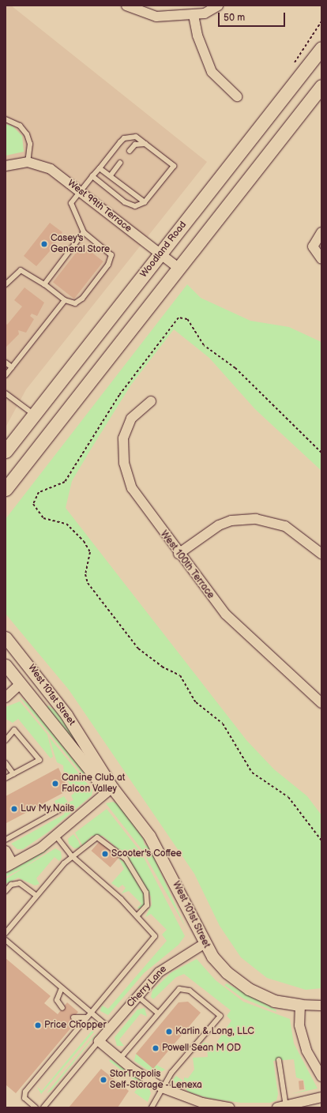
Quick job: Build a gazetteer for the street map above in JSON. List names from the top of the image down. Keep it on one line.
{"streets":{"main road":["Woodland Road"],"street":["West 99th Terrace","West 100th Terrace","West 101st Street","Cherry Lane"]},"crossings":[["West 99th Terrace","Woodland Road"],["West 101st Street","Cherry Lane"]],"places":["Casey's General Store","Canine Club at Falcon Valley","Luv My Nails","Scooter's Coffee","Price Chopper","Karlin & Long, LLC","Powell Sean M OD","StorTropolis Self-Storage - Lenexa"],"scale_bar":"50 m"}
